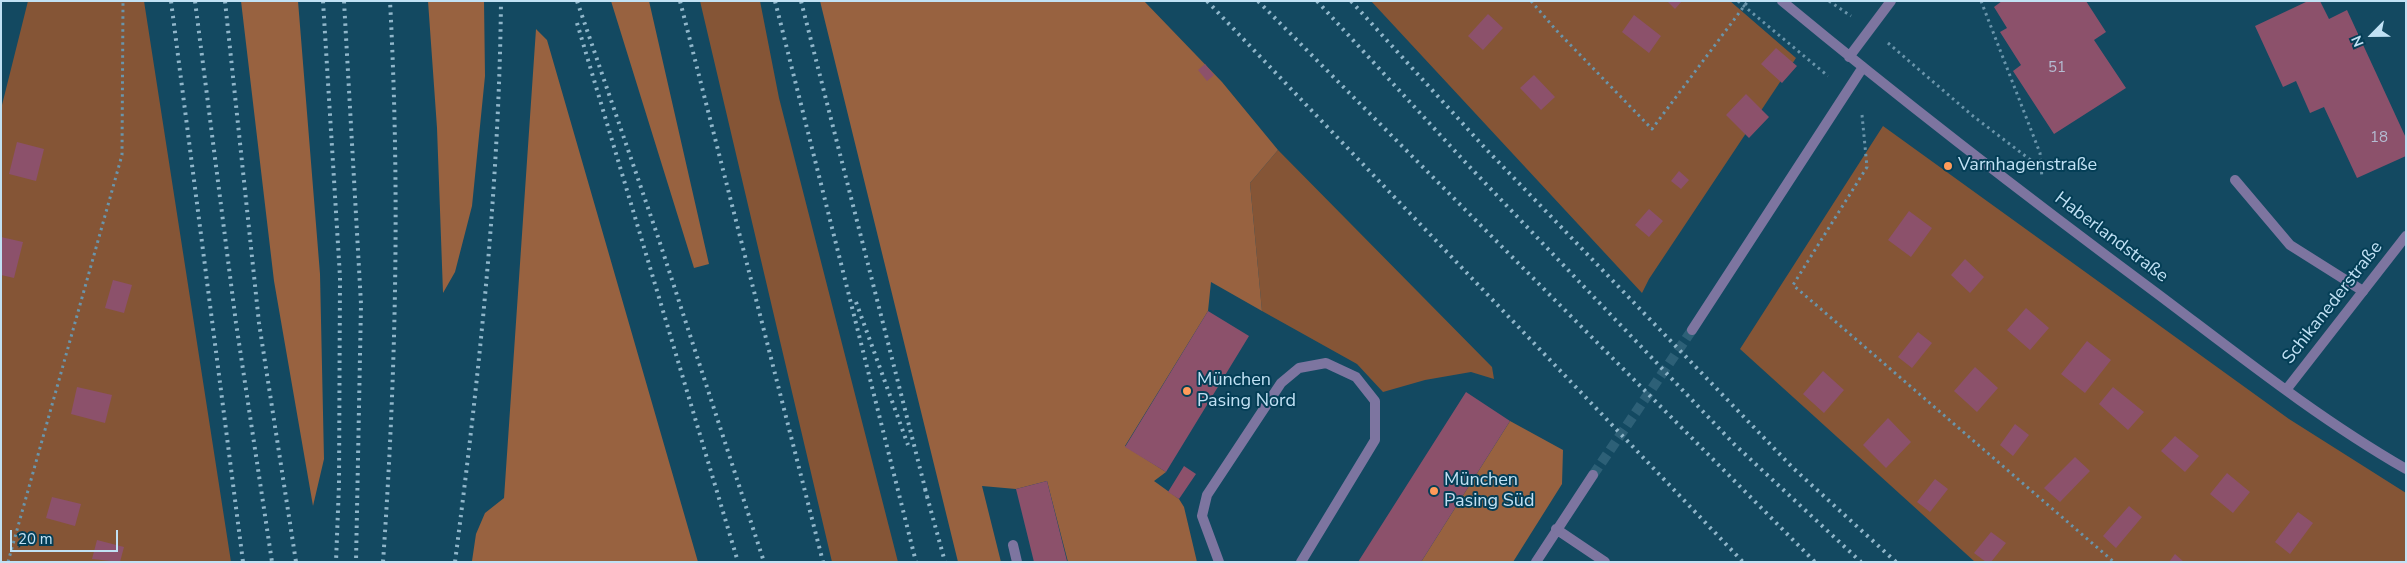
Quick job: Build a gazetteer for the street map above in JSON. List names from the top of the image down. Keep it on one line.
{"streets":{"street":["Haberlandstraße","Schikanederstraße"]},"crossings":[["Haberlandstraße","Schikanederstraße"]],"places":["Varnhagenstraße","München Pasing Nord","München Pasing Süd"],"house_numbers":["51","18"],"scale_bar":"20 m","north":"bottom left"}
